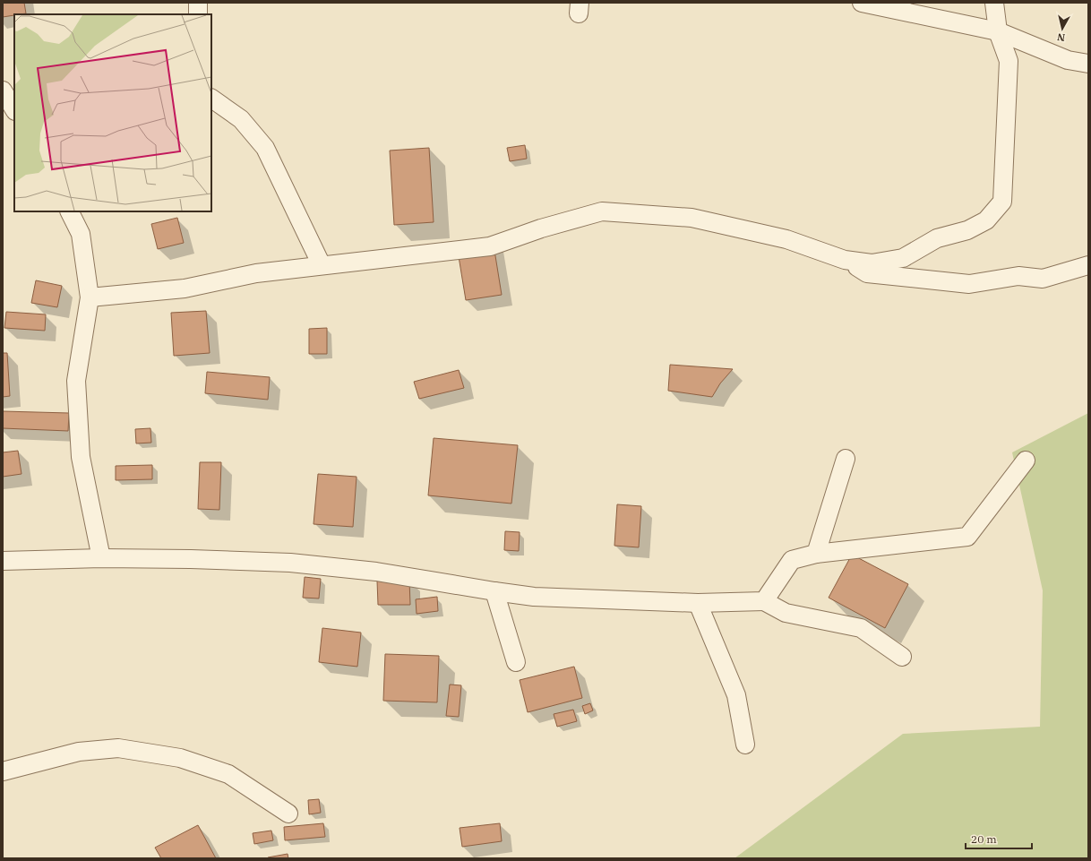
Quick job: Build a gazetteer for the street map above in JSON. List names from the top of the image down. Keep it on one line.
{"scale_bar":"20 m","north":"bottom"}
